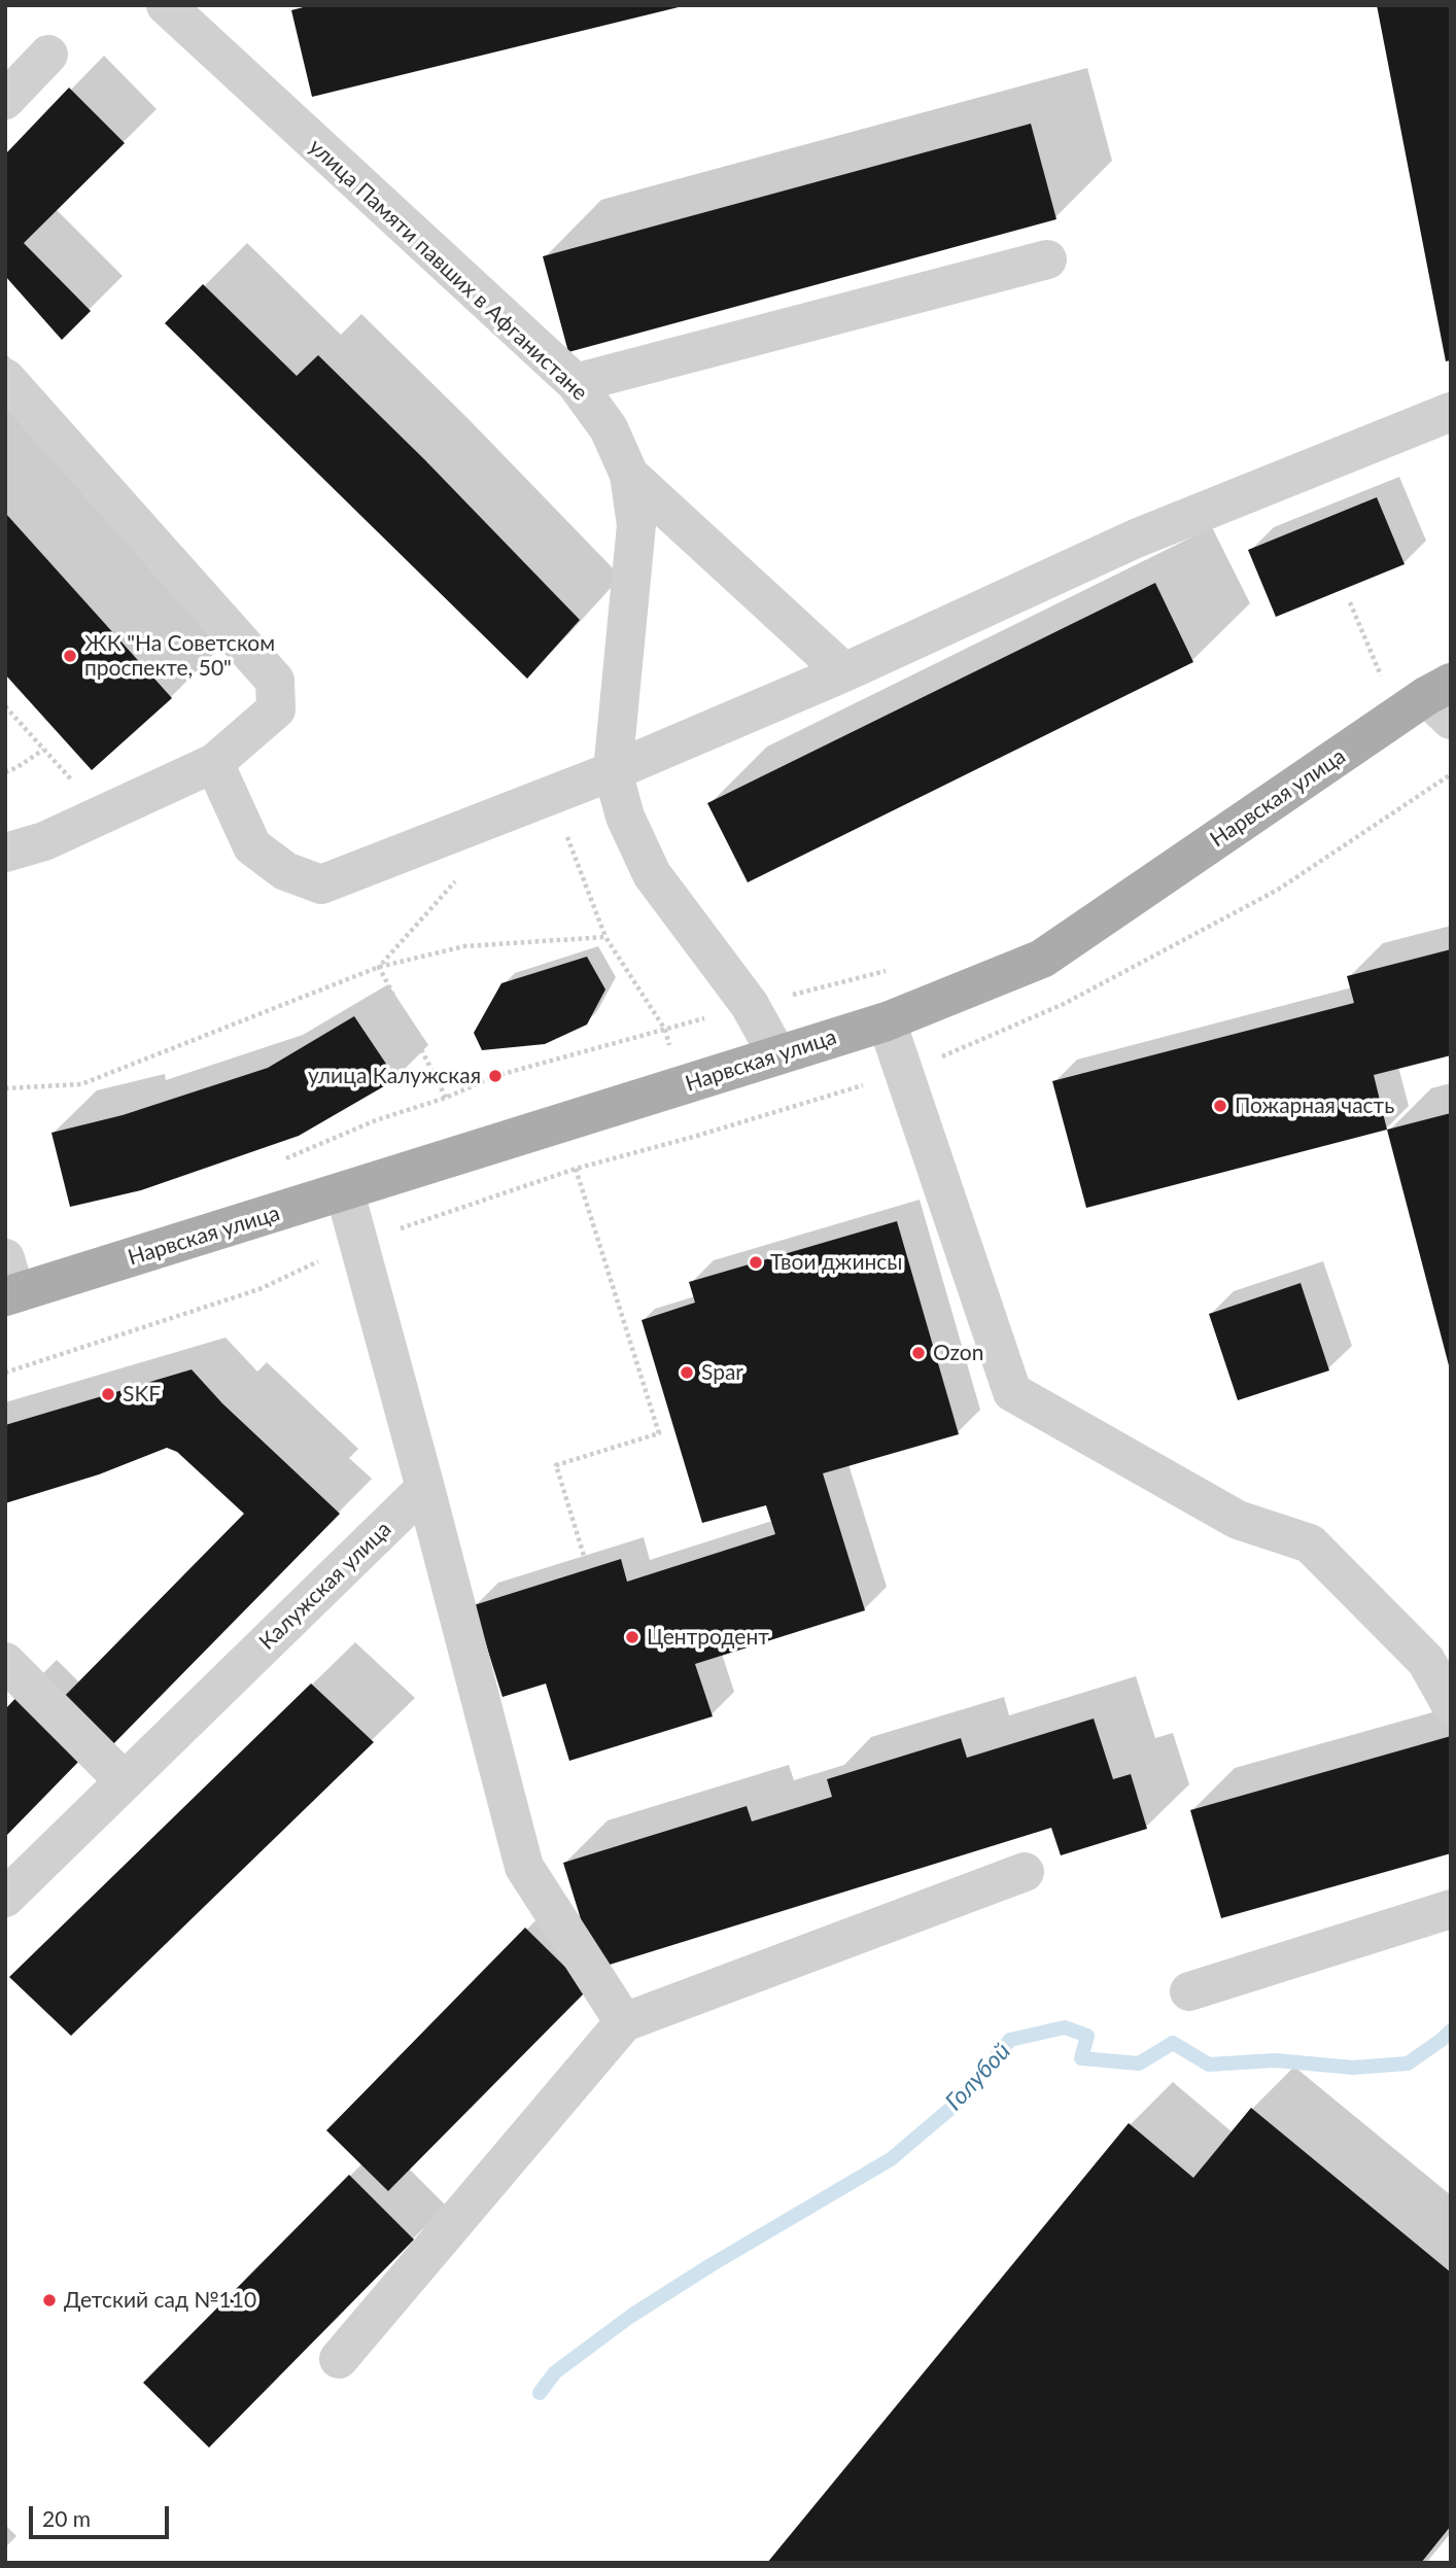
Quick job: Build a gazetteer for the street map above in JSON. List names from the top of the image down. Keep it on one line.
{"streets":{"main road":["Нарвская улица"],"street":["улица Памяти павших в Афганистане","Калужская улица"]},"crossings":[["улица Памяти павших в Афганистане","Нарвская улица"]],"water":["Голубой"],"places":["ЖК \"На Советском проспекте, 50\"","улица Калужская","Пожарная часть","Твои джинсы","Ozon","Spar","SKF","Центродент","Детский сад №110"],"scale_bar":"20 m"}
